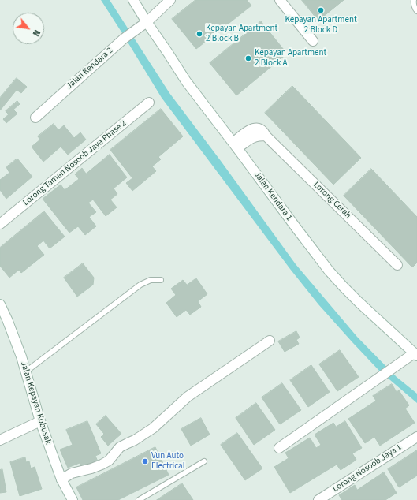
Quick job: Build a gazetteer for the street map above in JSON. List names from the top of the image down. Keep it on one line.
{"streets":{"street":["Jalan Kendara 2","Lorong Taman Nosoob Jaya Phase 2","Jalan Kendara 1","Lorong Cerah","Jalan Kepayan Kobusak","Lorong Nosoob Jaya 1"]},"crossings":[["Jalan Kendara 2","Jalan Kendara 1"],["Jalan Kendara 1","Lorong Cerah"]],"places":["Kepayan Apartment 2 Block D","Kepayan Apartment 2 Block B","Kepayan Apartment 2 Block A","Vun Auto Electrical"],"north":"bottom right"}
